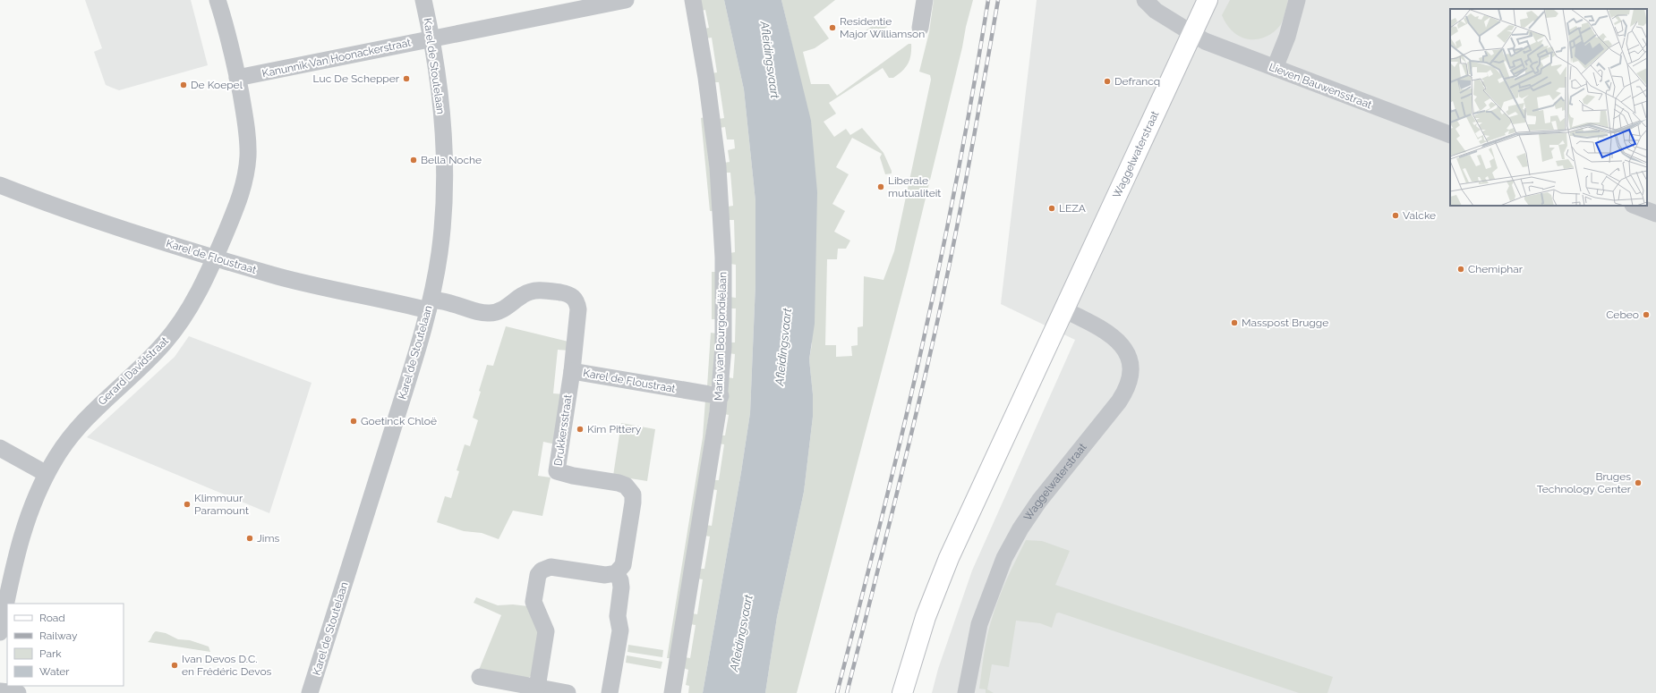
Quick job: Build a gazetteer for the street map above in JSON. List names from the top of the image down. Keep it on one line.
{"streets":{"main road":["Waggelwaterstraat"],"street":["Kanunnik Van Hoonackerstraat","Karel de Stoutelaan","Lieven Bauwensstraat","Karel de Floustraat","Maria van Bourgondiëlaan","Gerard Davidstraat","Drukkersstraat"]},"crossings":[["Kanunnik Van Hoonackerstraat","Karel de Stoutelaan"],["Kanunnik Van Hoonackerstraat","Gerard Davidstraat"],["Karel de Stoutelaan","Karel de Floustraat"],["Lieven Bauwensstraat","Waggelwaterstraat"],["Karel de Floustraat","Maria van Bourgondiëlaan"],["Karel de Floustraat","Gerard Davidstraat"],["Karel de Floustraat","Drukkersstraat"]],"water":["Afleidingsvaart"],"places":["Residentie Major Williamson","Luc De Schepper","Defrancq","De Koepel","Bella Noche","Liberale mutualiteit","LEZA","Valcke","Chemiphar","Cebeo","Masspost Brugge","Goetinck Chloë","Kim Pittery","Bruges Technology Center","Klimmuur Paramount","Jims","Ivan Devos D.C. en Frédéric Devos"],"legend":["Road","Railway","Park","Water"]}
